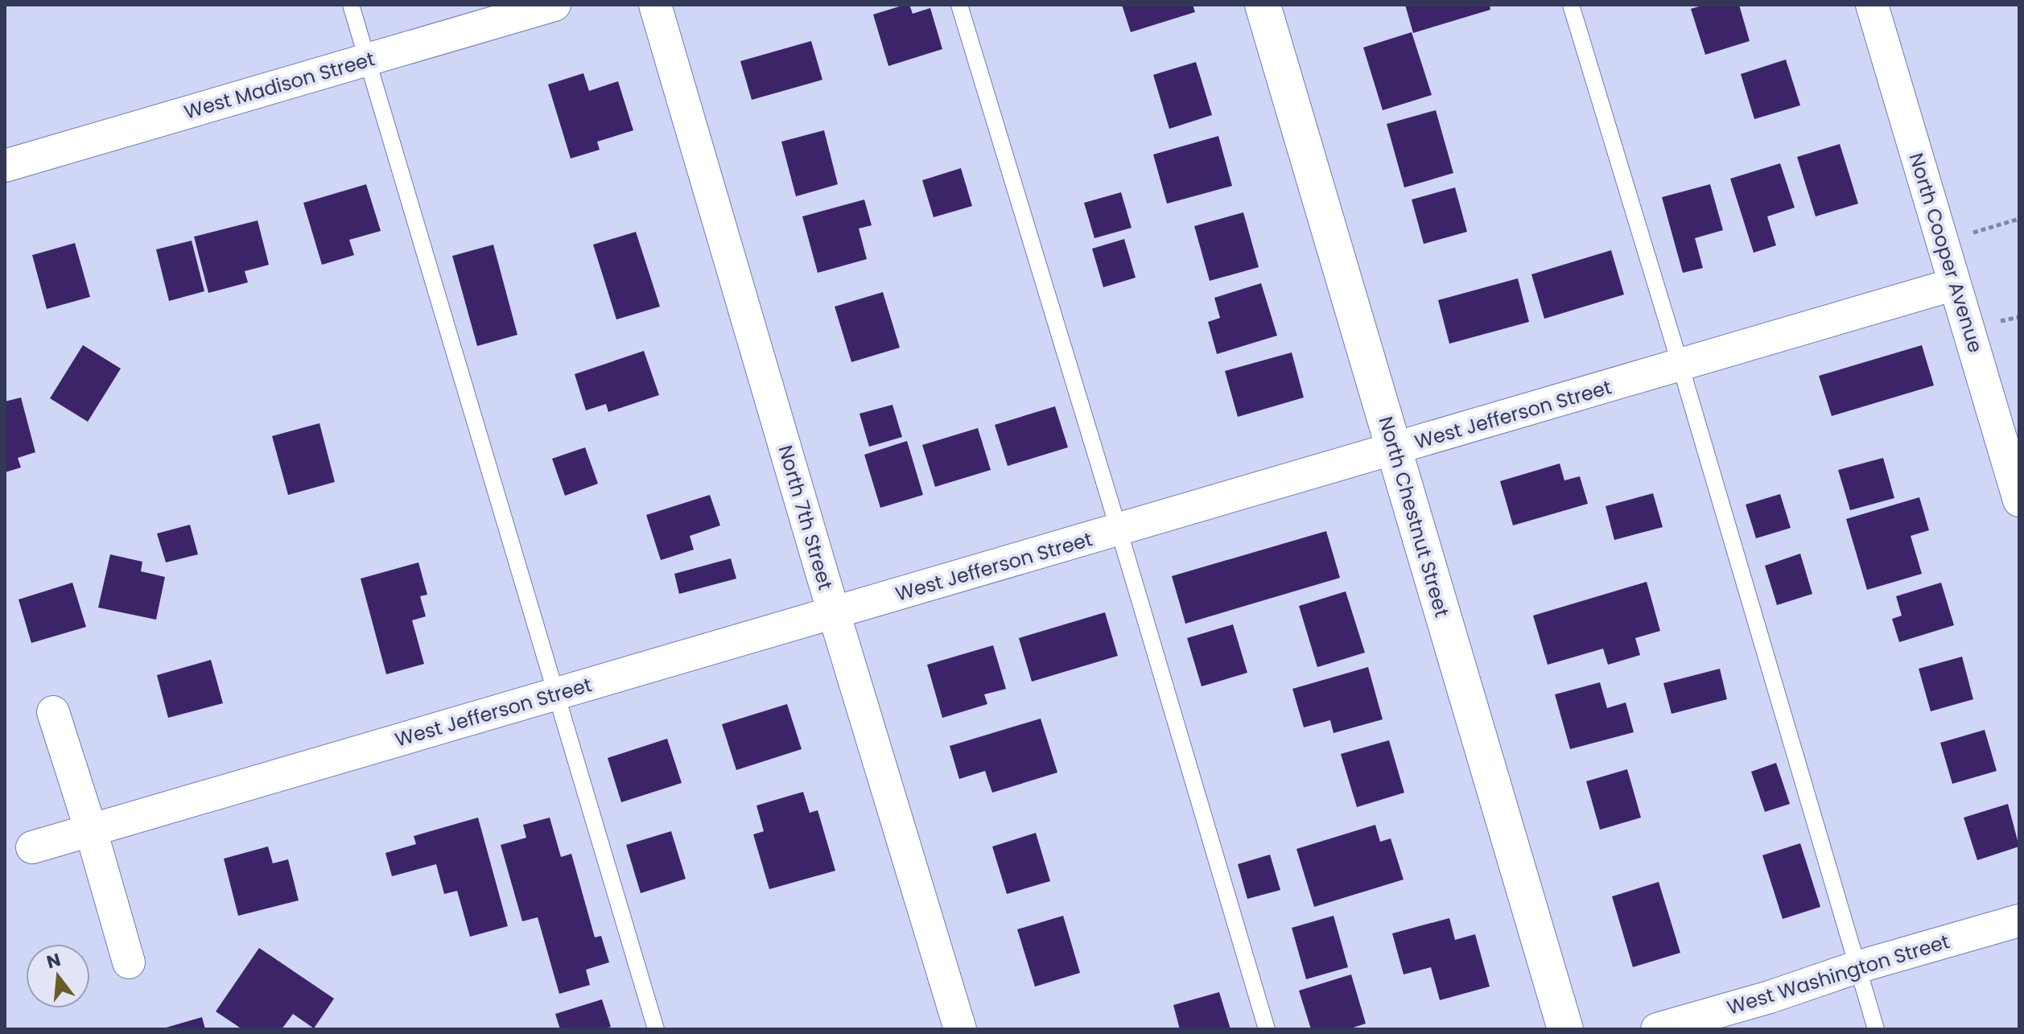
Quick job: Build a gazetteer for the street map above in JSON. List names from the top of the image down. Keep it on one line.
{"streets":{"main road":["North Chestnut Street"],"street":["West Madison Street","North Cooper Avenue","West Jefferson Street","North 7th Street","West Washington Street"]},"crossings":[["North Cooper Avenue","West Jefferson Street"],["West Jefferson Street","North Chestnut Street"],["West Jefferson Street","North 7th Street"]],"north":"top"}
